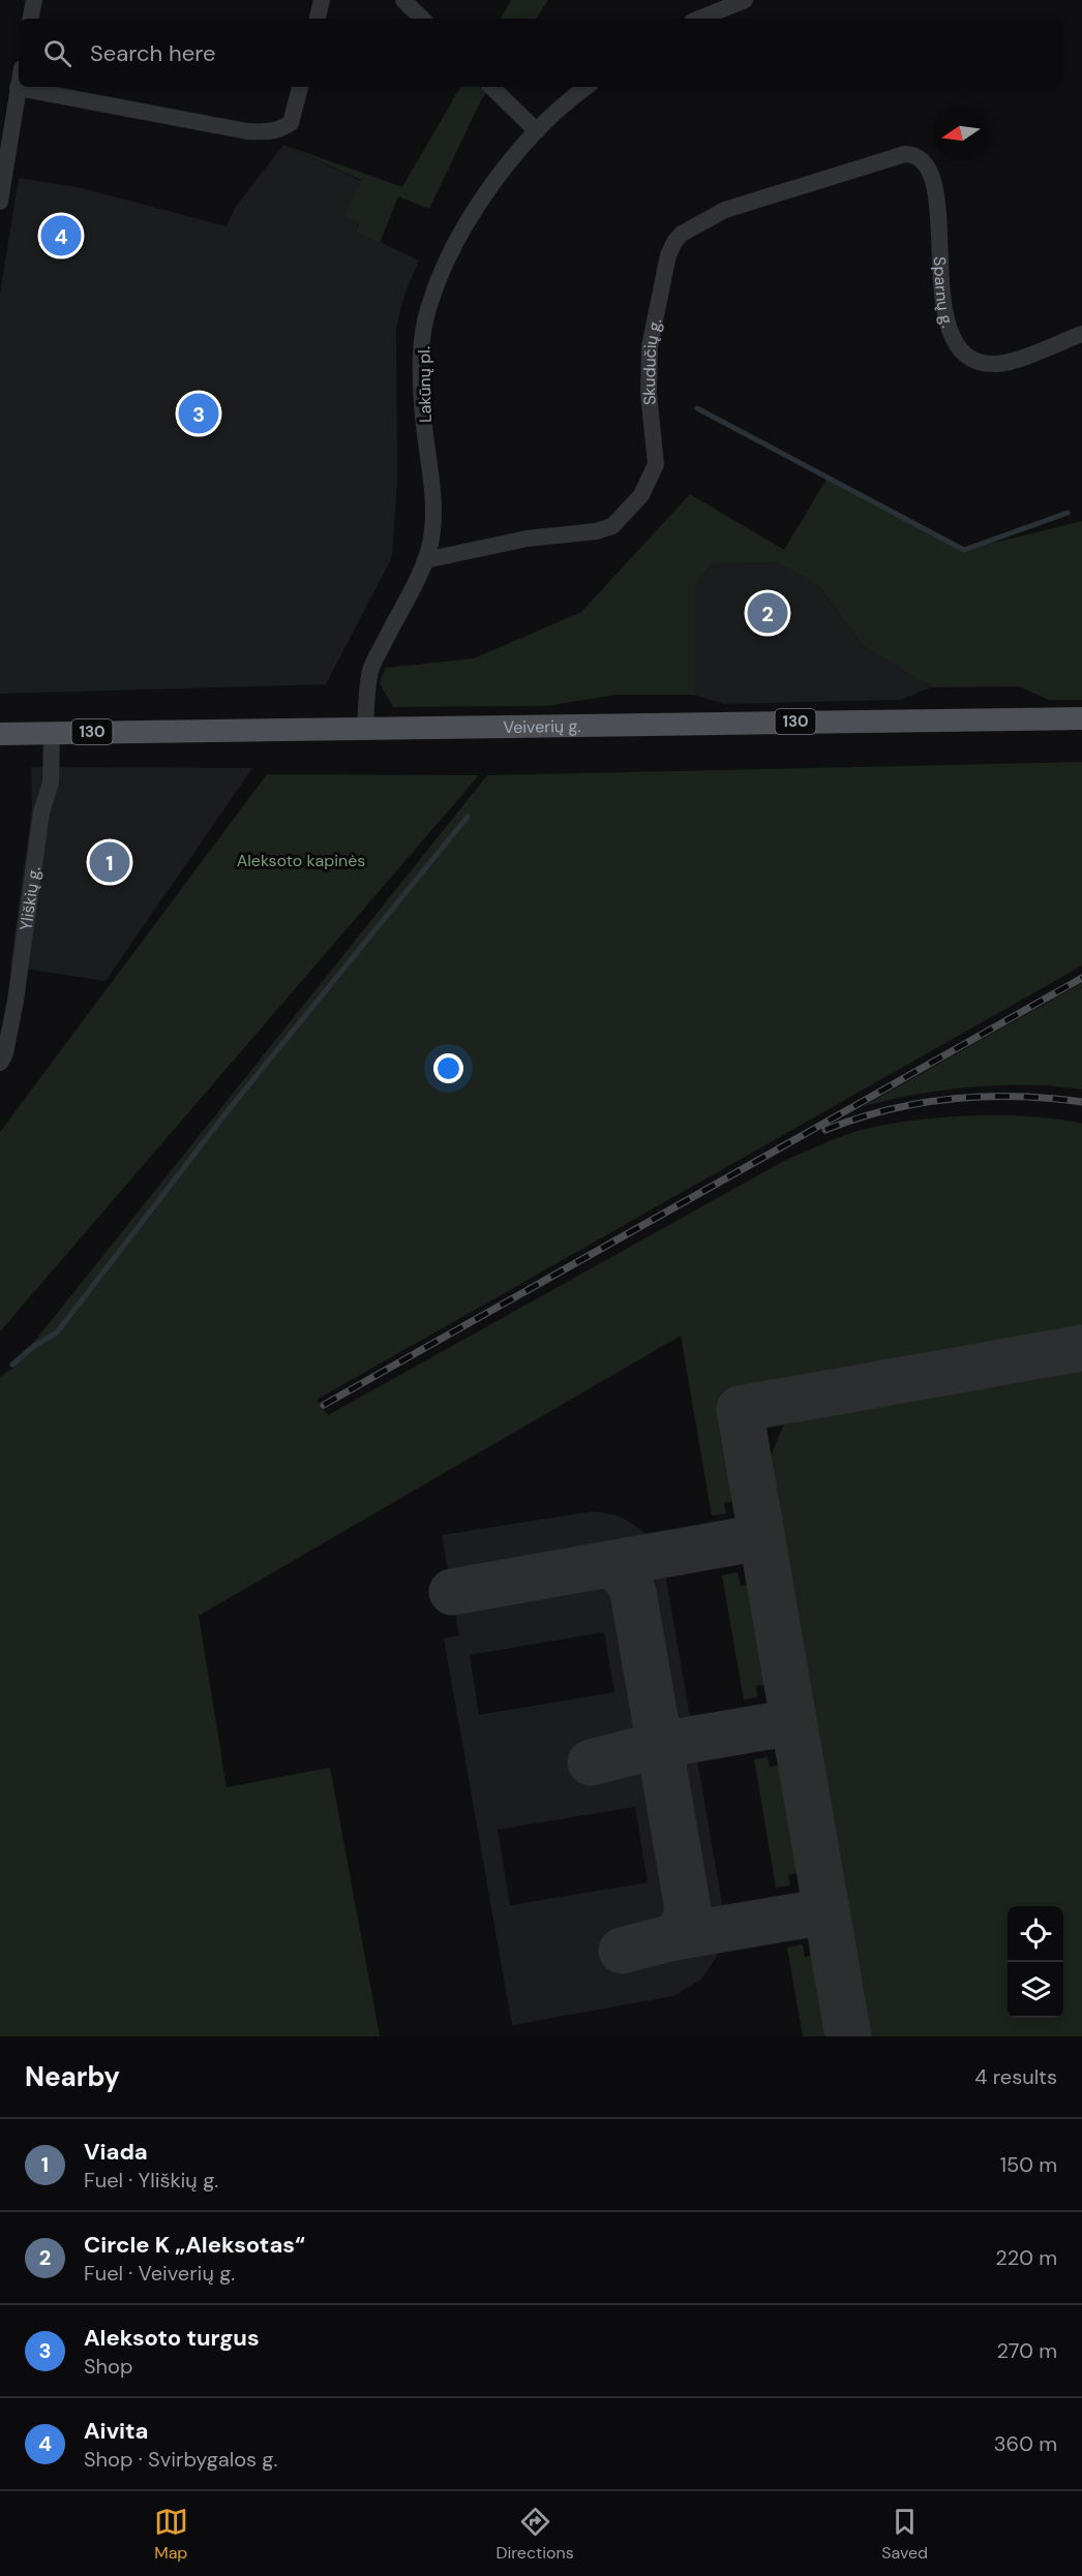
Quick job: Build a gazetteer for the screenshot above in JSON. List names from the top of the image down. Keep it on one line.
{"streets":{"main road":["130","Veiverių g."],"street":["Sparnų g.","Skudučių g.","Lakūnų pl.","Yliškių g."]},"crossings":[["Sparnų g.","Skudučių g."],["Skudučių g.","Lakūnų pl."],["Lakūnų pl.","Veiverių g."],["Veiverių g.","Yliškių g."]],"parks":["Aleksoto kapinės"],"north":"left","page":{"search":"Search here","pins":["4","3","2","1"],"heading":["Nearby","4 results"],"list":[{"mark":"1","name":"Viada","note":"Fuel · Yliškių g.","value":"150 m"},{"mark":"2","name":"Circle K „Aleksotas“","note":"Fuel · Veiverių g.","value":"220 m"},{"mark":"3","name":"Aleksoto turgus","note":"Shop","value":"270 m"},{"mark":"4","name":"Aivita","note":"Shop · Svirbygalos g.","value":"360 m"}],"nav":["Map","Directions","Saved"]}}
